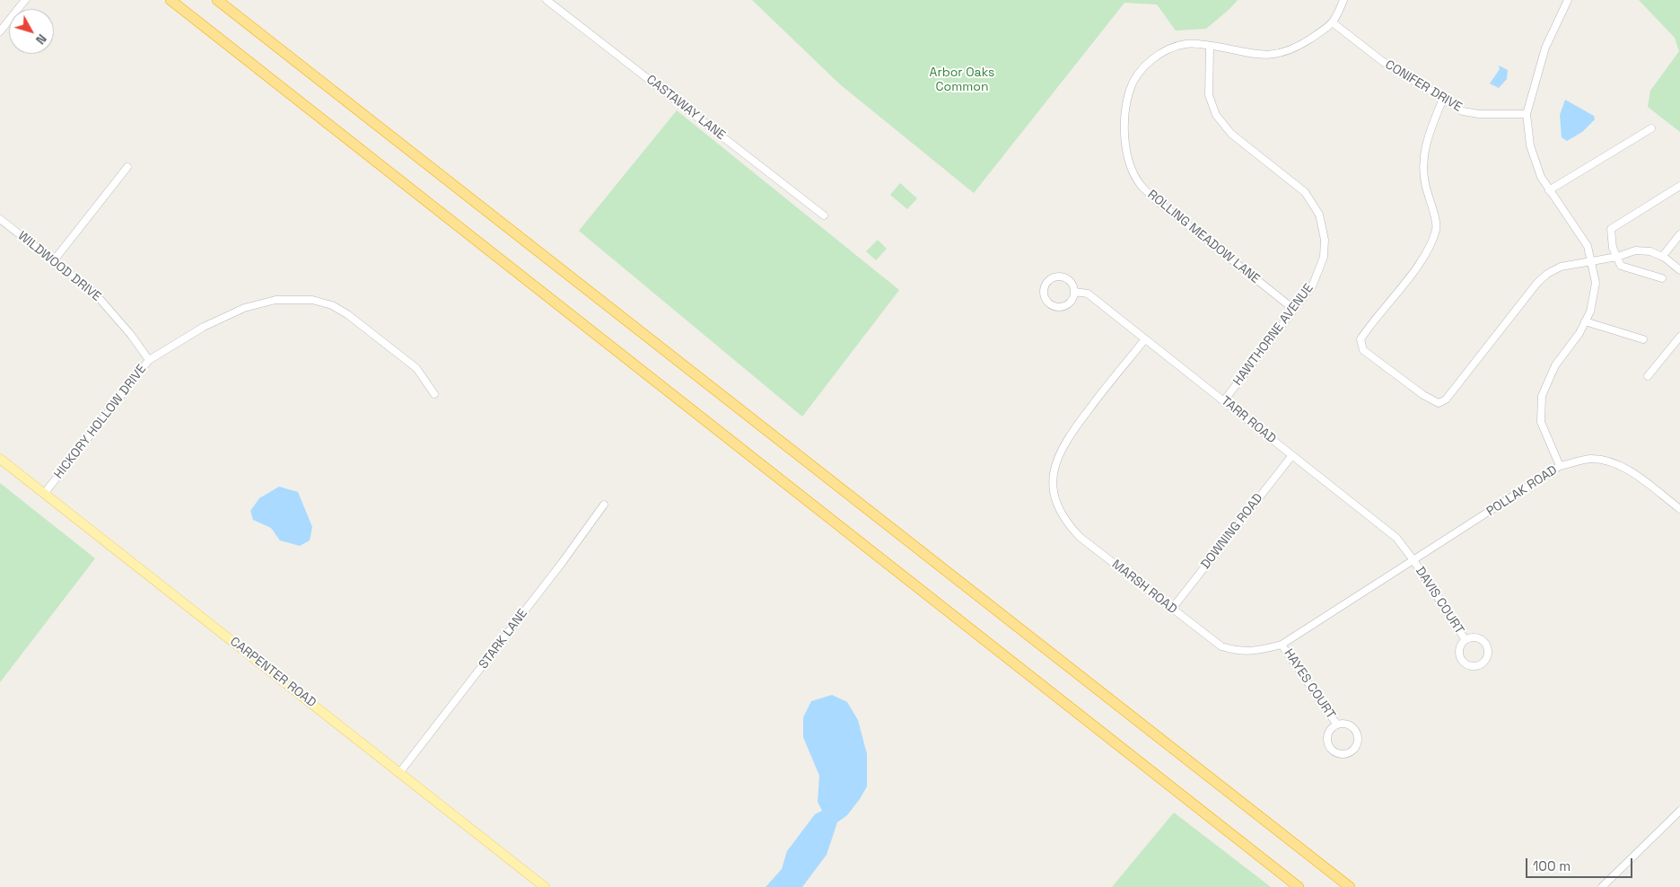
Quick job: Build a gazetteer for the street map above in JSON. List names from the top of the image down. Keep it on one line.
{"streets":{"main road":["CARPENTER ROAD"],"street":["CONIFER DRIVE","CASTAWAY LANE","ROLLING MEADOW LANE","WILDWOOD DRIVE","HAWTHORNE AVENUE","TARR ROAD","HICKORY HOLLOW DRIVE","POLLAK ROAD","DOWNING ROAD","MARSH ROAD","DAVIS COURT","STARK LANE","HAYES COURT"]},"crossings":[["CONIFER DRIVE","ROLLING MEADOW LANE"],["ROLLING MEADOW LANE","HAWTHORNE AVENUE"],["WILDWOOD DRIVE","HICKORY HOLLOW DRIVE"],["HAWTHORNE AVENUE","TARR ROAD"],["TARR ROAD","POLLAK ROAD"],["TARR ROAD","DOWNING ROAD"],["TARR ROAD","MARSH ROAD"],["TARR ROAD","DAVIS COURT"],["HICKORY HOLLOW DRIVE","CARPENTER ROAD"],["POLLAK ROAD","MARSH ROAD"],["POLLAK ROAD","DAVIS COURT"],["DOWNING ROAD","MARSH ROAD"],["MARSH ROAD","DAVIS COURT"],["MARSH ROAD","HAYES COURT"],["STARK LANE","CARPENTER ROAD"]],"parks":["Arbor Oaks Common"],"scale_bar":"100 m","north":"bottom right"}
